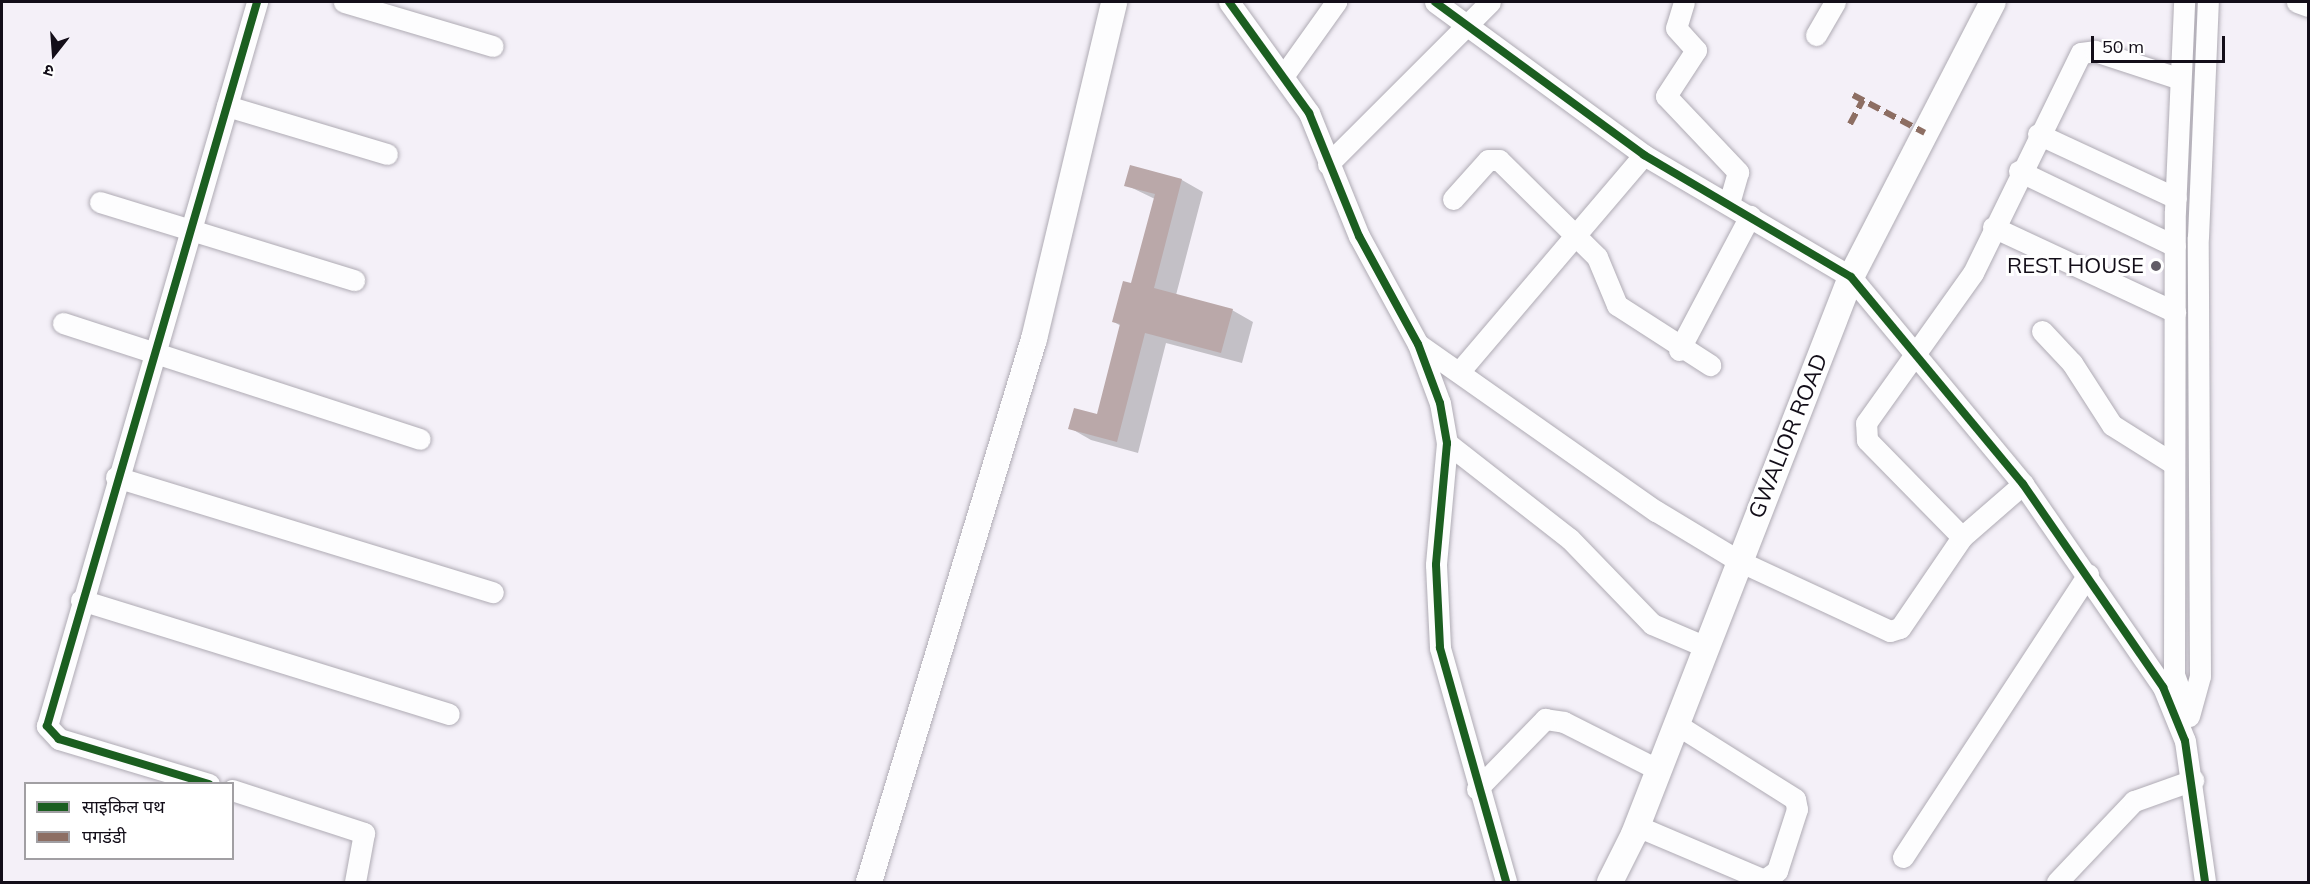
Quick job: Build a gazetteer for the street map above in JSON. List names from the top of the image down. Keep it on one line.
{"streets":{"main road":["GWALIOR ROAD"]},"places":["REST HOUSE"],"legend":["साइकिल पथ","पगडंडी"],"scale_bar":"50 m","north":"bottom"}
